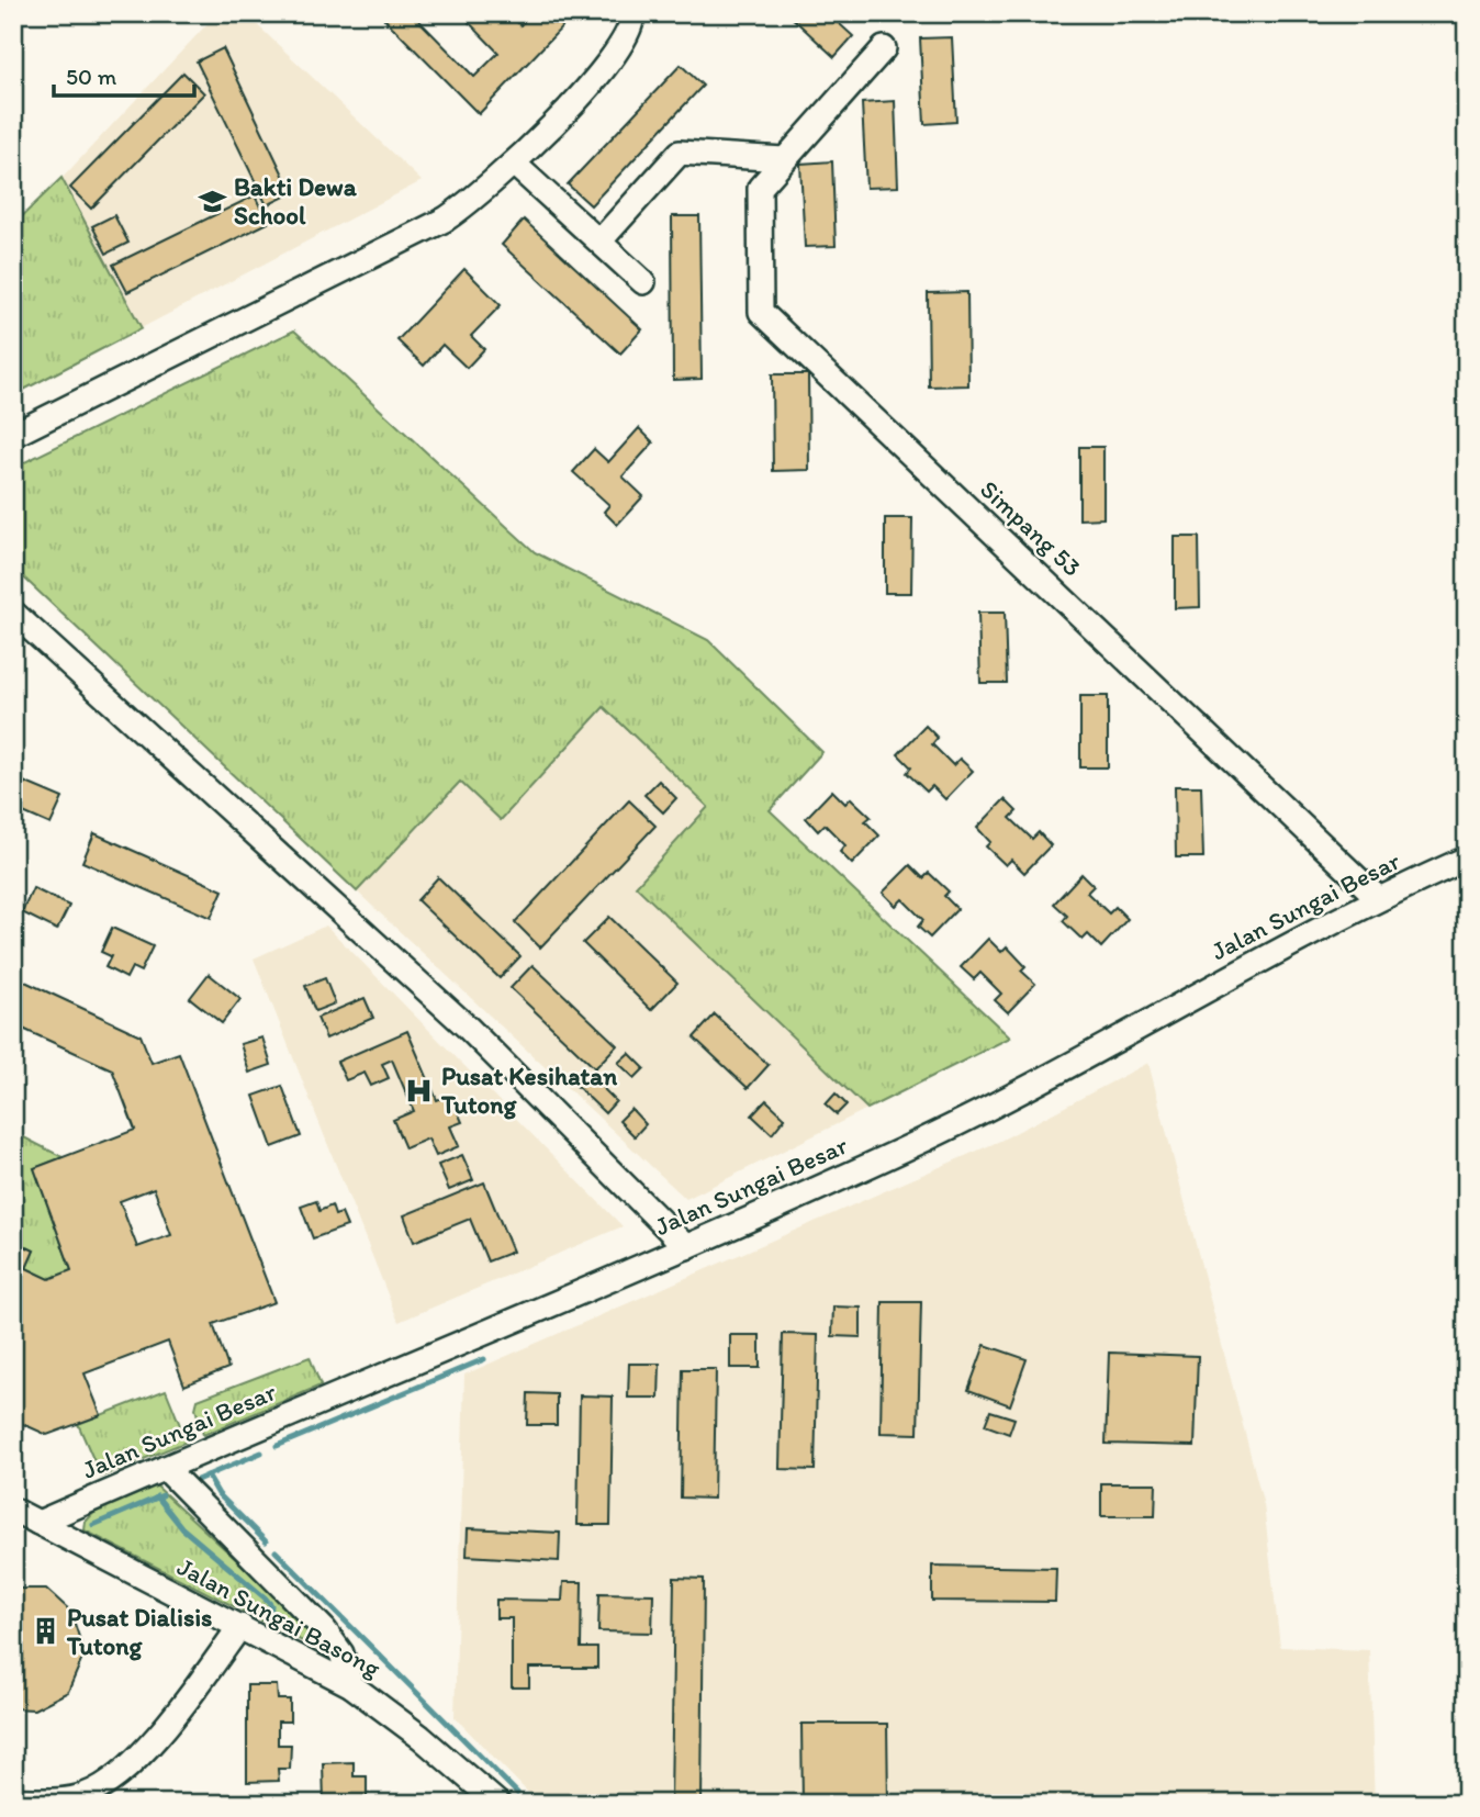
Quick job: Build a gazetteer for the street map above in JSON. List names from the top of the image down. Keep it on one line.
{"streets":{"street":["Simpang 53","Jalan Sungai Besar","Jalan Sungai Basong"]},"crossings":[["Simpang 53","Jalan Sungai Besar"],["Jalan Sungai Besar","Jalan Sungai Basong"]],"places":{"school or university":["Bakti Dewa School"],"hospital":["Pusat Kesihatan Tutong"],"building":["Pusat Dialisis Tutong"]},"scale_bar":"50 m"}
